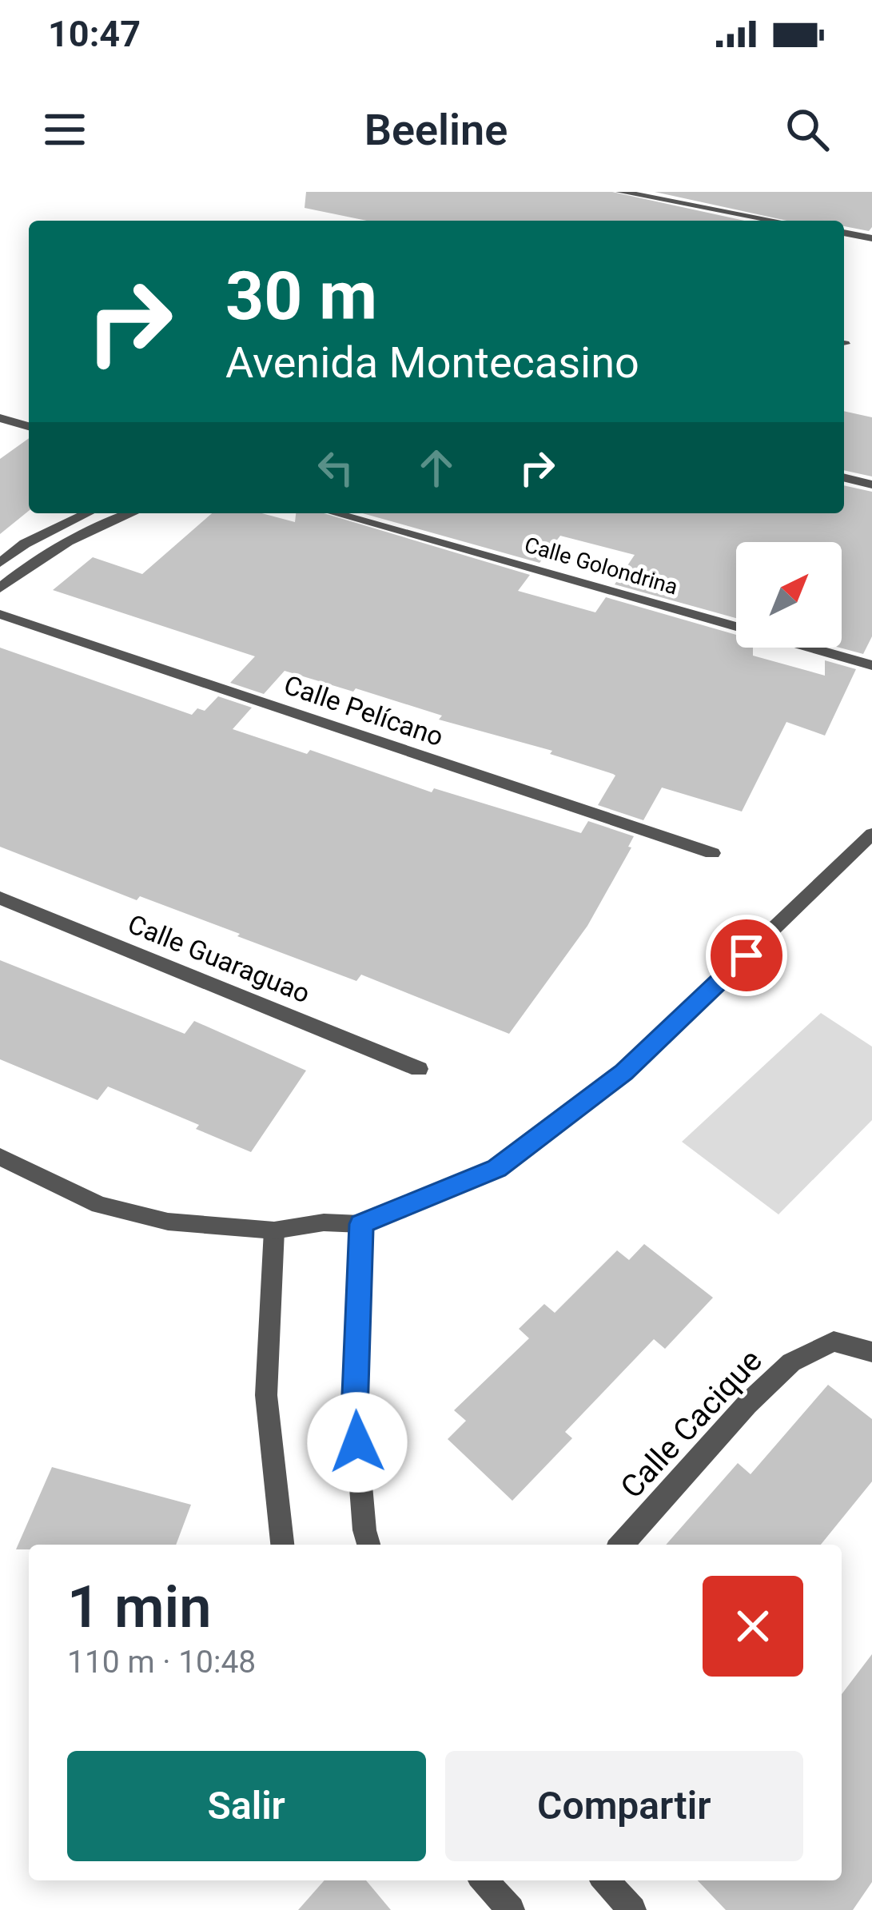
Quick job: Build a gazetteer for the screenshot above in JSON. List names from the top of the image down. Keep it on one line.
{"streets":{"street":["Calle Golondrina","Calle Pelícano","Calle Guaraguao","Calle Cacique"]},"north":"top right","page":{"status":"10:47","header":"Beeline","turn":["30 m","Avenida Montecasino"],"heading":["1 min","110 m · 10:48"],"buttons":["Salir","Compartir"]}}
